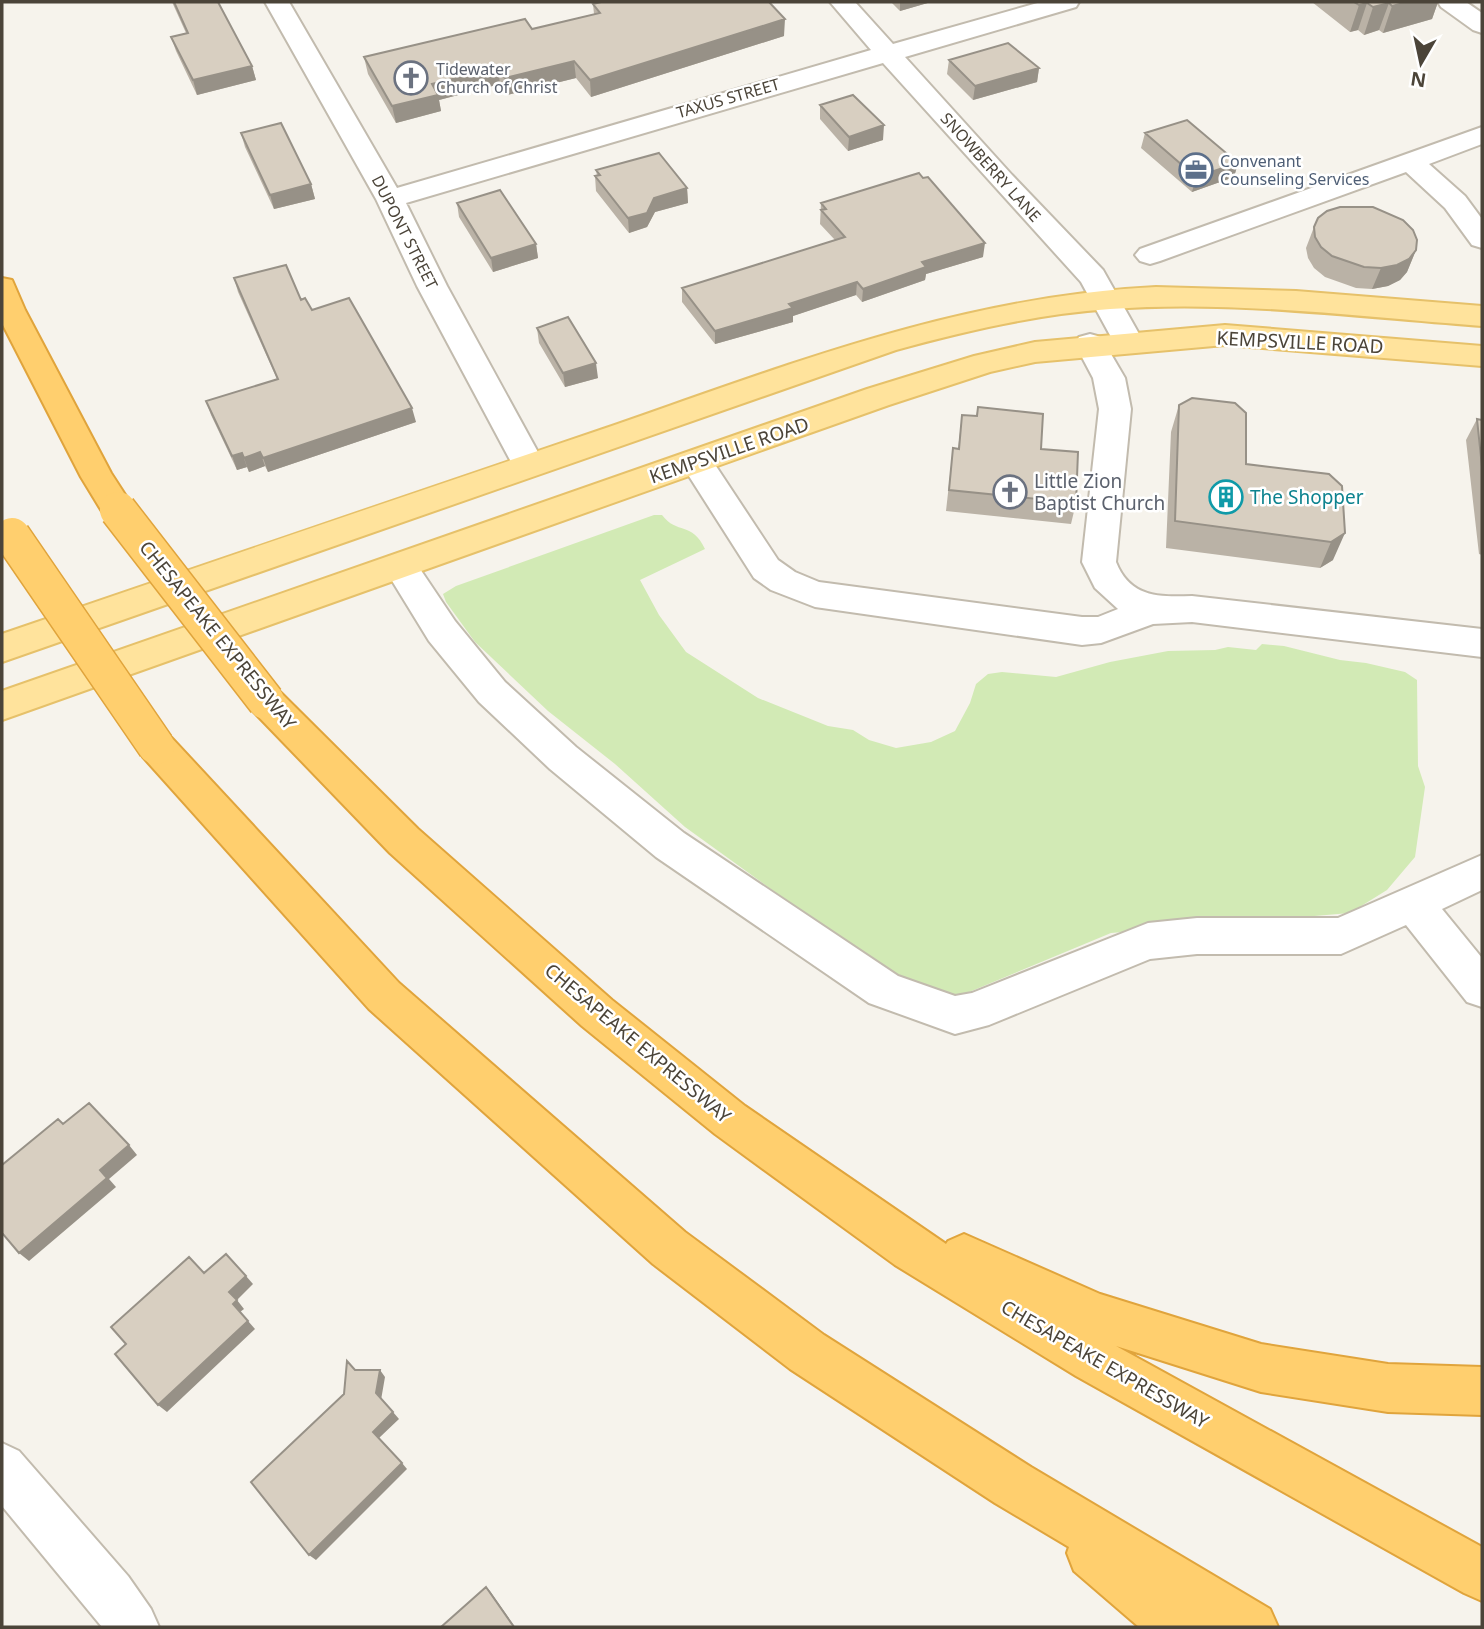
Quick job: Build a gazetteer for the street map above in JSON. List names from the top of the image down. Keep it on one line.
{"streets":{"highway":["CHESAPEAKE EXPRESSWAY"],"main road":["KEMPSVILLE ROAD"],"street":["TAXUS STREET","SNOWBERRY LANE","DUPONT STREET"]},"crossings":[["TAXUS STREET","SNOWBERRY LANE"],["TAXUS STREET","DUPONT STREET"],["SNOWBERRY LANE","KEMPSVILLE ROAD"],["DUPONT STREET","KEMPSVILLE ROAD"]],"places":{"church":["Tidewater Church of Christ","Little Zion Baptist Church"],"office":["Convenant Counseling Services"],"building":["The Shopper"]},"north":"bottom"}
